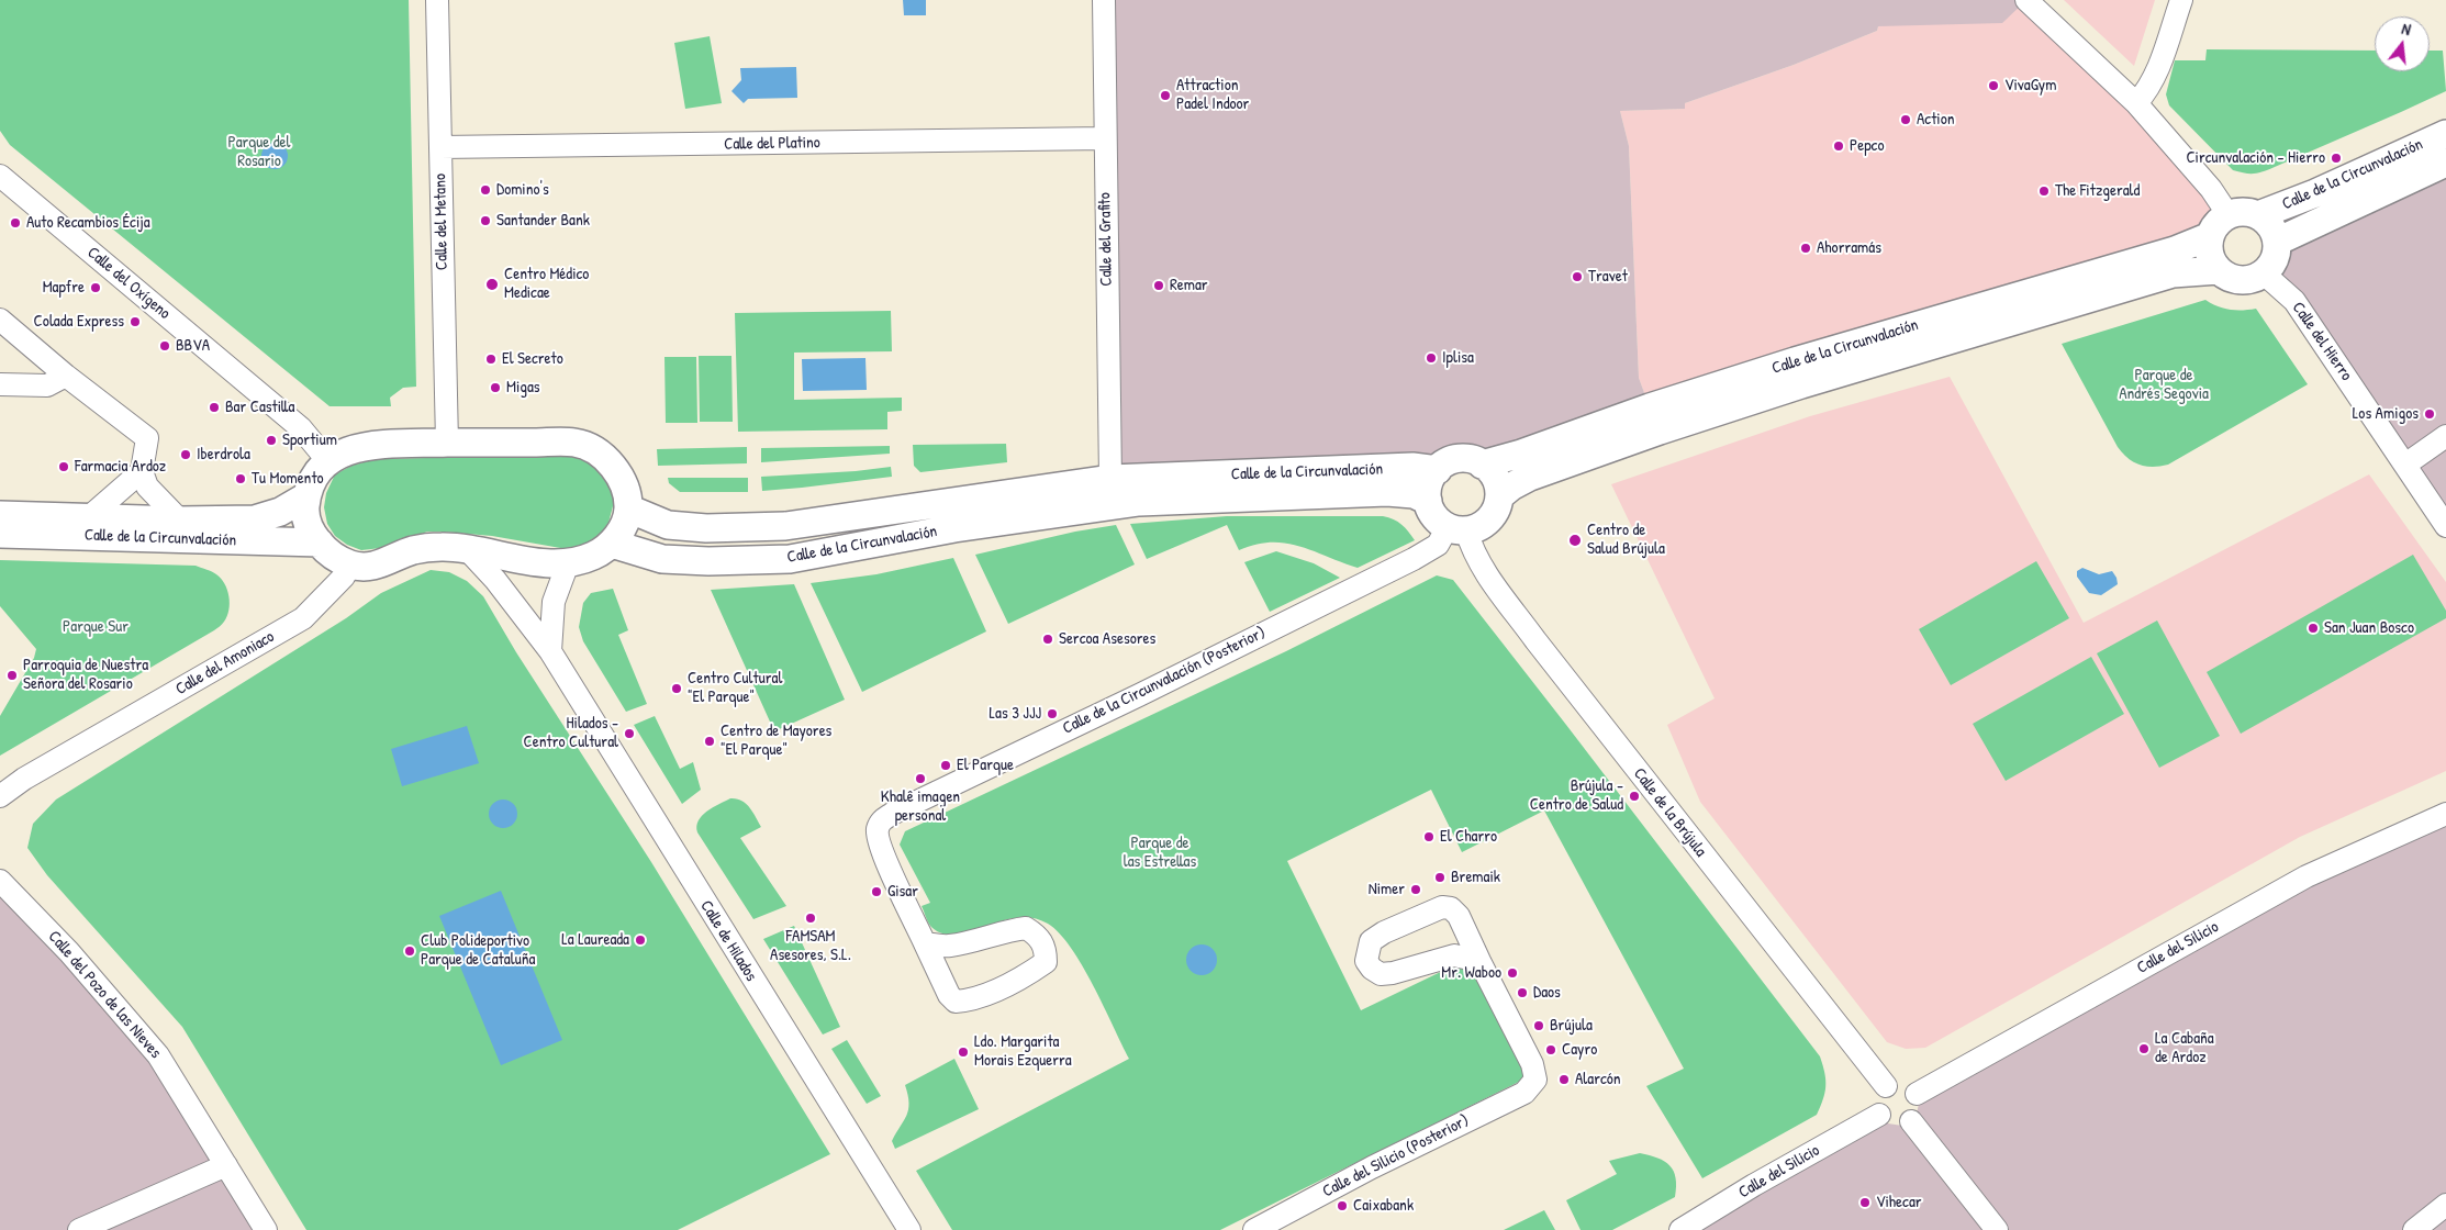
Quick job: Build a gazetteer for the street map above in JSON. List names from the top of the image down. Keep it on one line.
{"streets":{"street":["Calle del Platino","Calle de la Circunvalación","Calle del Metano","Calle del Grafito","Calle del Oxígeno","Calle del Hierro","Calle del Amoniaco","Calle de la Circunvalación (Posterior)","Calle de la Brújula","Calle de Hilados","Calle del Silicio","Calle del Pozo de las Nieves","Calle del Silicio (Posterior)"]},"crossings":[["Calle del Platino","Calle del Metano"],["Calle del Platino","Calle del Grafito"],["Calle de la Circunvalación","Calle del Grafito"],["Calle de la Circunvalación","Calle del Hierro"],["Calle de la Circunvalación","Calle de la Circunvalación (Posterior)"],["Calle de la Circunvalación","Calle de la Brújula"],["Calle de la Circunvalación (Posterior)","Calle de la Brújula"],["Calle de la Brújula","Calle del Silicio"]],"parks":["Parque del Rosario","Parque de Andrés Segovia","Parque Sur","Parque de las Estrellas"],"places":["VivaGym","Attraction Padel Indoor","Action","Pepco","Circunvalación - Hierro","Domino's","The Fitzgerald","Santander Bank","Auto Recambios Écija","Ahorramás","Travet","Centro Médico Medicae","Remar","Mapfre","Colada Express","BBVA","Iplisa","El Secreto","Migas","Bar Castilla","Los Amigos","Sportium","Iberdrola","Farmacia Ardoz","Tu Momento","Centro de Salud Brújula","San Juan Bosco","Sercoa Asesores","Parroquia de Nuestra Señora del Rosario","Centro Cultural \"El Parque\"","Las 3 JJJ","Hilados - Centro Cultural","Centro de Mayores \"El Parque\"","El Parque","Khalê imagen personal","Brújula - Centro de Salud","El Charro","Bremaik","Nimer","Gisar","FAMSAM Asesores, S.L.","La Laureada","Club Polideportivo Parque de Cataluña","Mr. Waboo","Daos","Brújula","La Cabaña de Ardoz","Cayro","Ldo. Margarita Morais Ezquerra","Alarcón","Vihecar","Caixabank"],"north":"top"}
